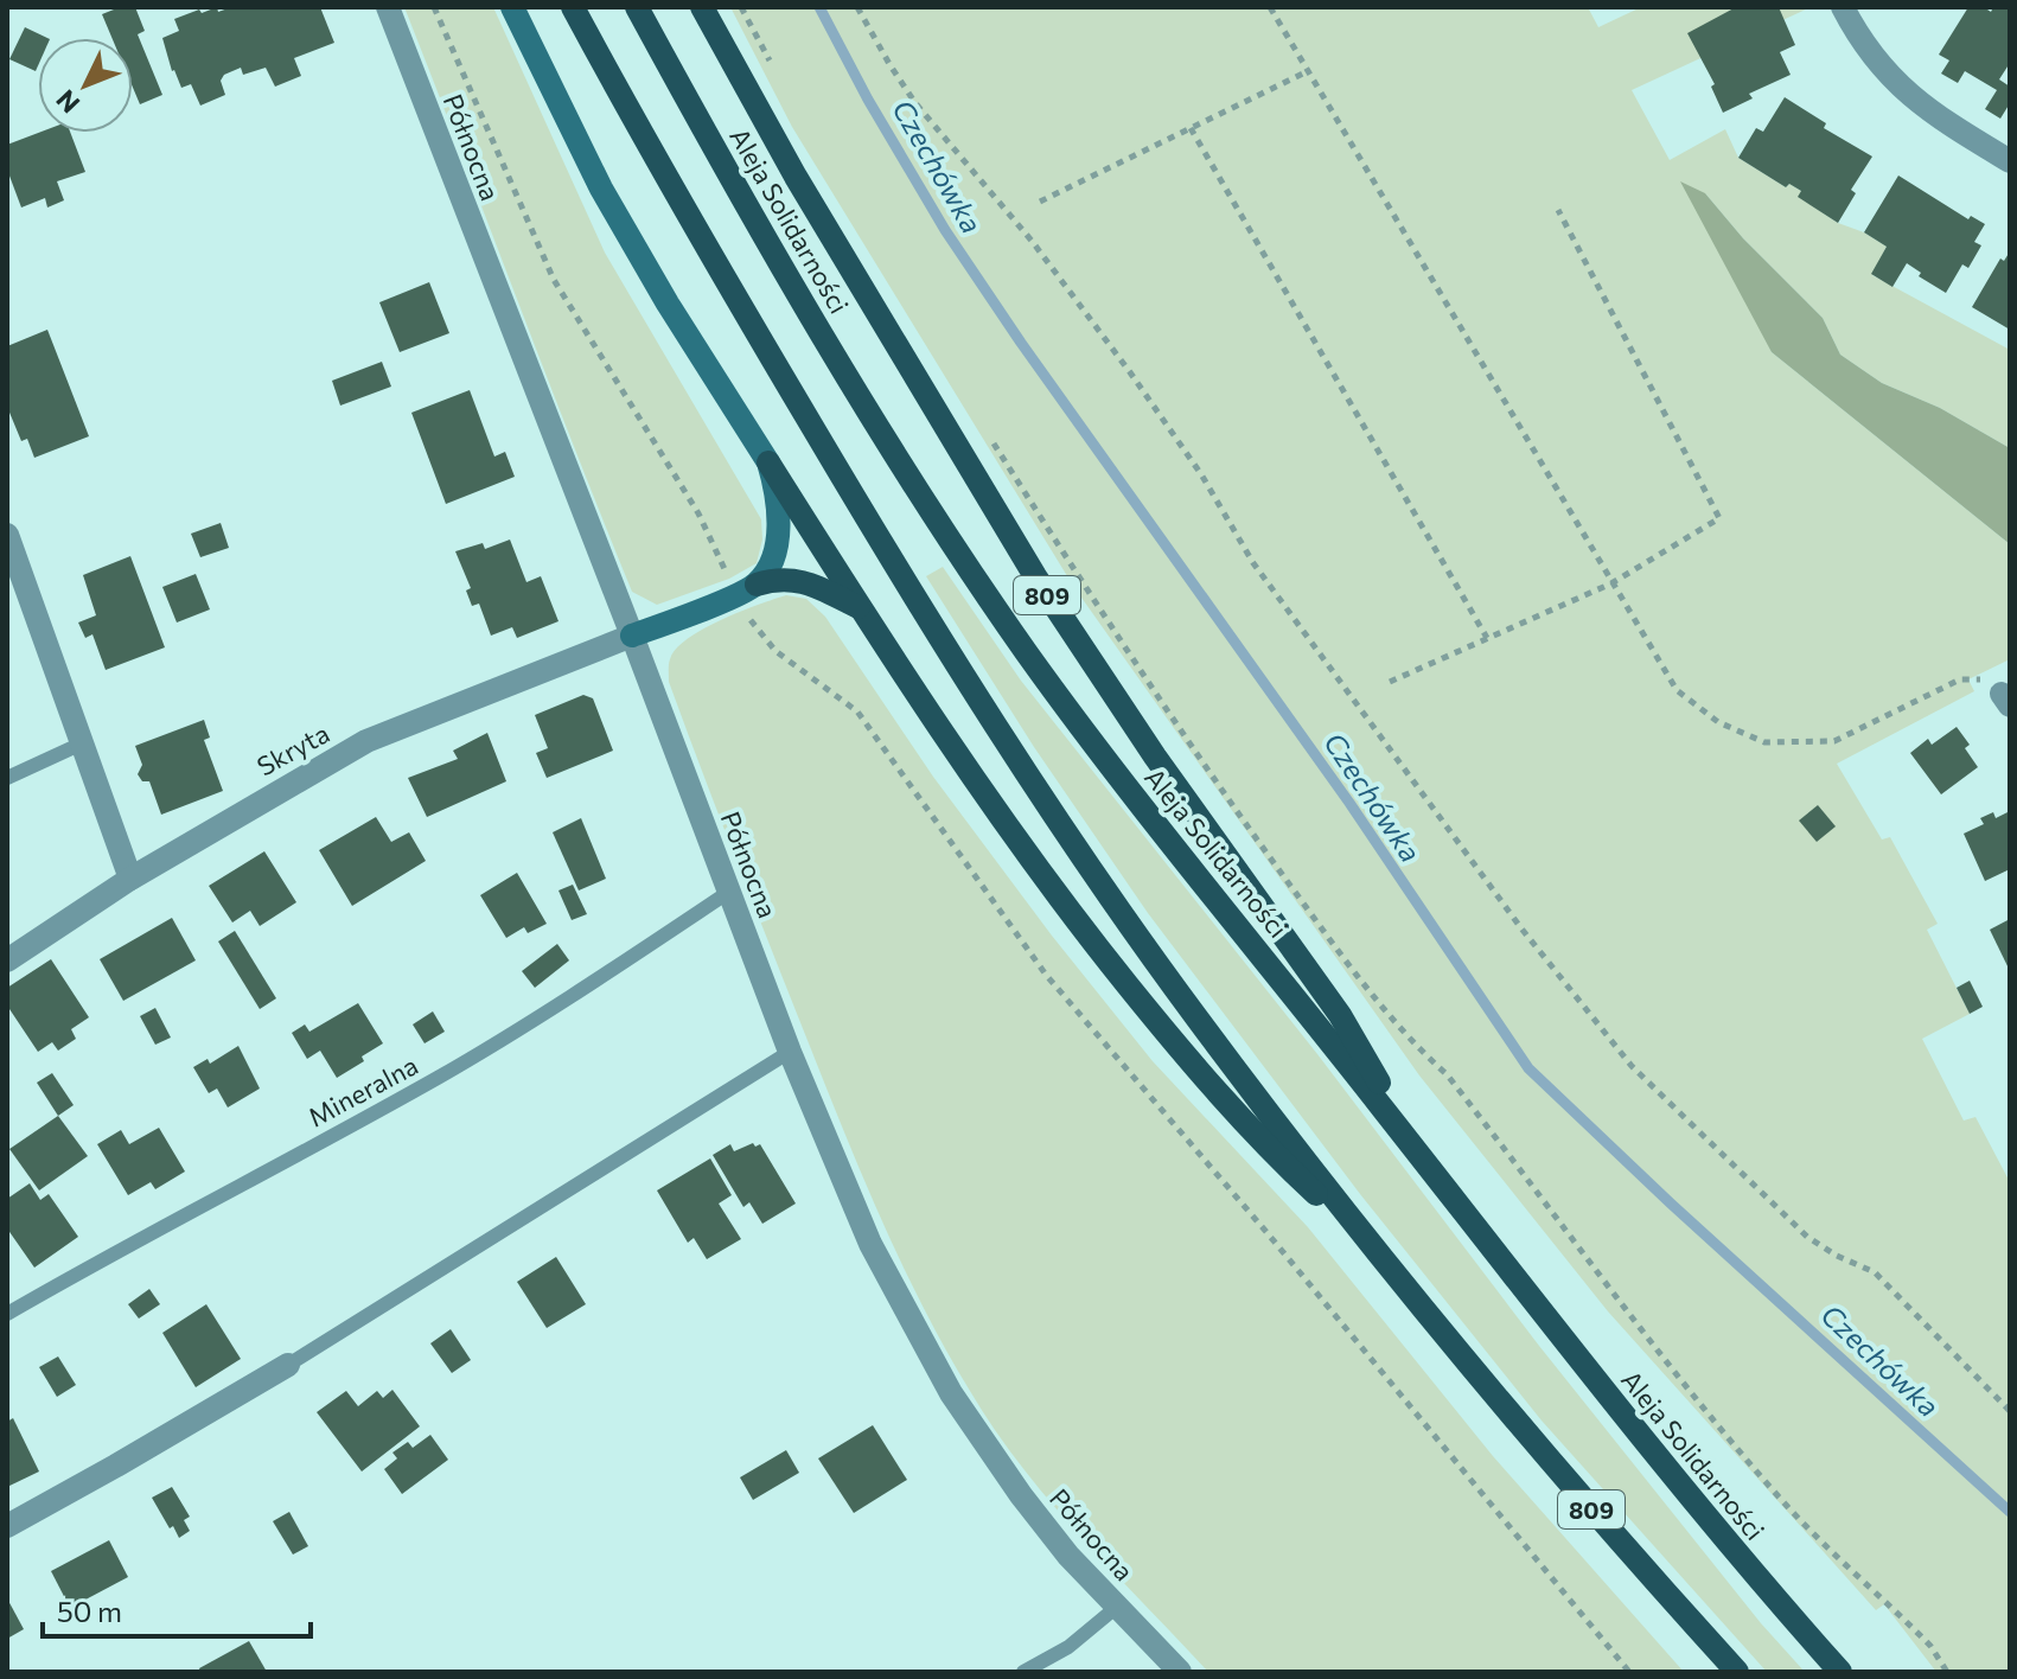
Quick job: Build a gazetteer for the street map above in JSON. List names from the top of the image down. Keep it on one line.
{"streets":{"main road":["Aleja Solidarności","809"],"street":["Północna","Skryta"],"lane":["Mineralna"]},"crossings":[["Północna","Skryta"],["Północna","Mineralna"],["Aleja Solidarności","809"]],"water":["Czechówka"],"scale_bar":"50 m","north":"bottom left"}
